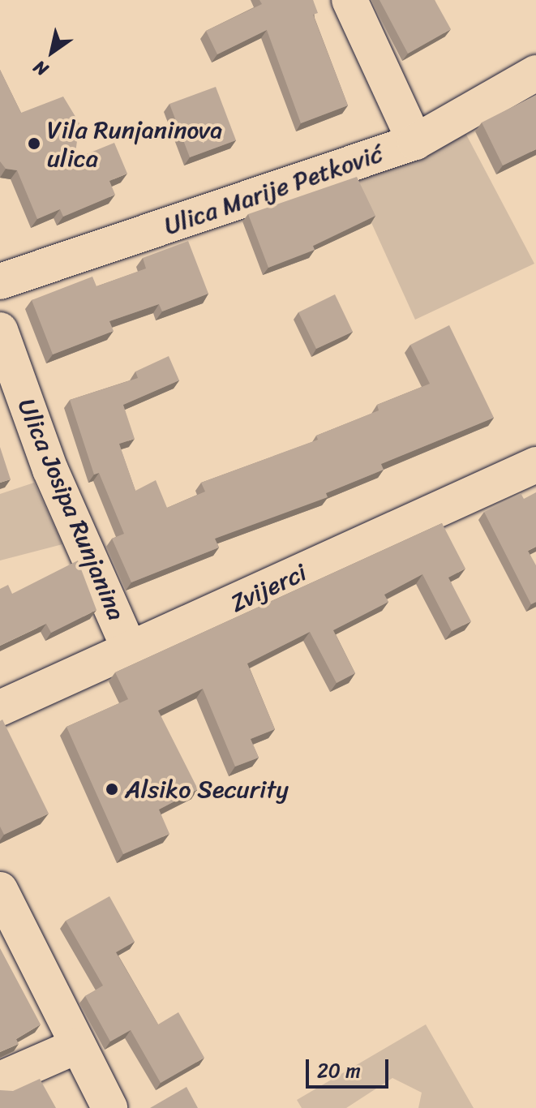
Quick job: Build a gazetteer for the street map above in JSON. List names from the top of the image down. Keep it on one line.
{"streets":{"street":["Ulica Marije Petković","Ulica Josipa Runjanina","Zvijerci"]},"crossings":[["Ulica Josipa Runjanina","Zvijerci"]],"places":["Vila Runjaninova ulica","Alsiko Security"],"scale_bar":"20 m","north":"bottom left"}
